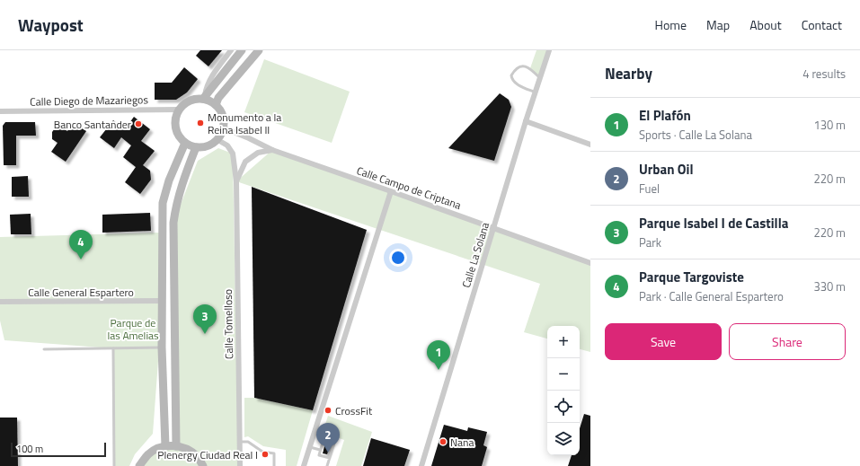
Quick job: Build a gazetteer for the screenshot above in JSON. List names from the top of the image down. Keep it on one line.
{"streets":{"street":["Calle Diego de Mazariegos","Calle Campo de Criptana","Calle La Solana","Calle General Espartero","Calle Tomelloso"]},"crossings":[["Calle Diego de Mazariegos","Calle Campo de Criptana"],["Calle Diego de Mazariegos","Calle Tomelloso"],["Calle Campo de Criptana","Calle La Solana"],["Calle Campo de Criptana","Calle Tomelloso"]],"parks":["Parque de las Amelias"],"places":["Monumento a la Reina Isabel II","Banco Santander","CrossFit","Nana","Plenergy Ciudad Real I"],"scale_bar":"100 m","page":{"header":"Waypost","nav":["Home","Map","About","Contact"],"heading":["Nearby","4 results"],"list":[{"mark":"1","name":"El Plafón","note":"Sports · Calle La Solana","value":"130 m"},{"mark":"2","name":"Urban Oil","note":"Fuel","value":"220 m"},{"mark":"3","name":"Parque Isabel I de Castilla","note":"Park","value":"220 m"},{"mark":"4","name":"Parque Targoviste","note":"Park · Calle General Espartero","value":"330 m"}],"pins":["4","3","1","2"],"buttons":["Save","Share"],"map_buttons":["+","−"],"scale":"100 m"}}
